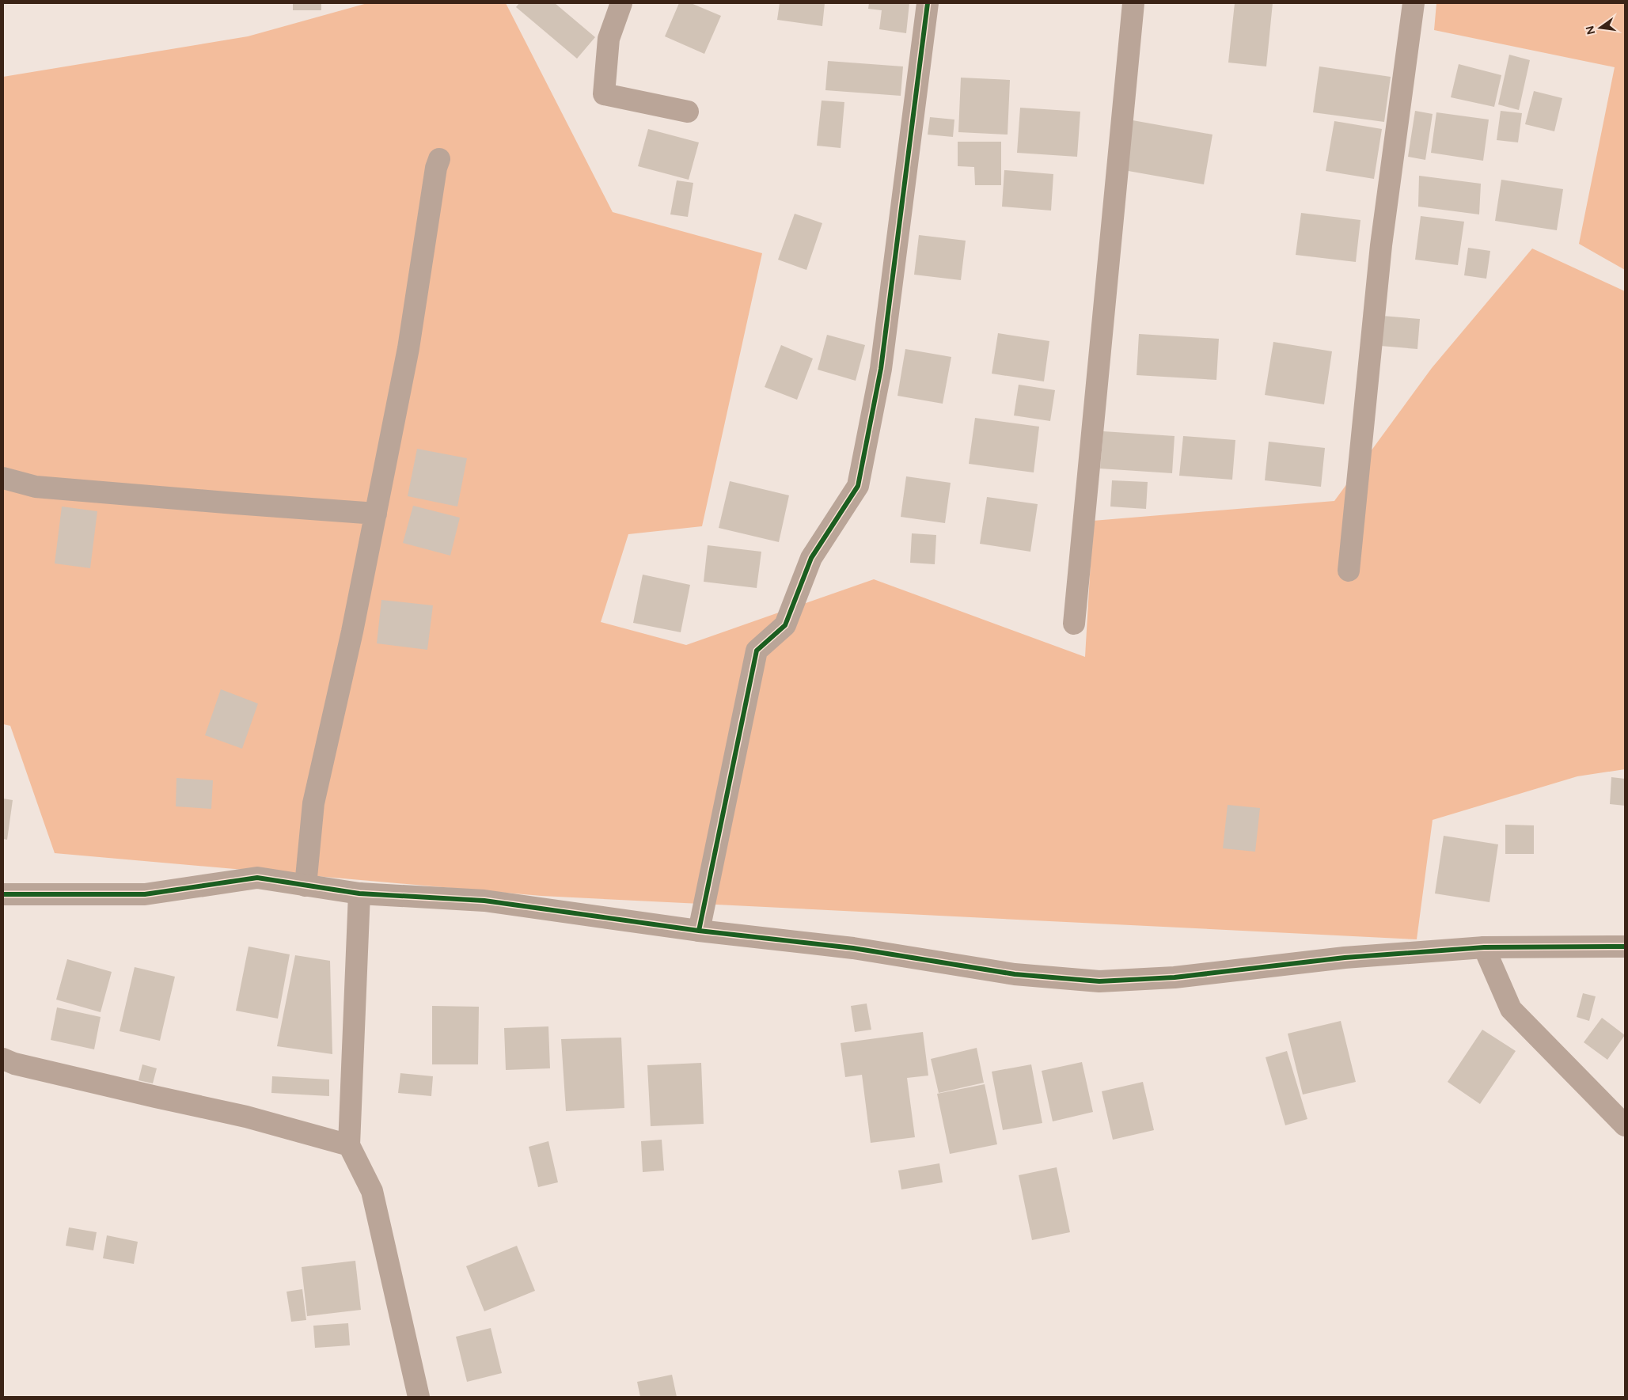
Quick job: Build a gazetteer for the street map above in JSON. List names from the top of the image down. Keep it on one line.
{"north":"left"}
